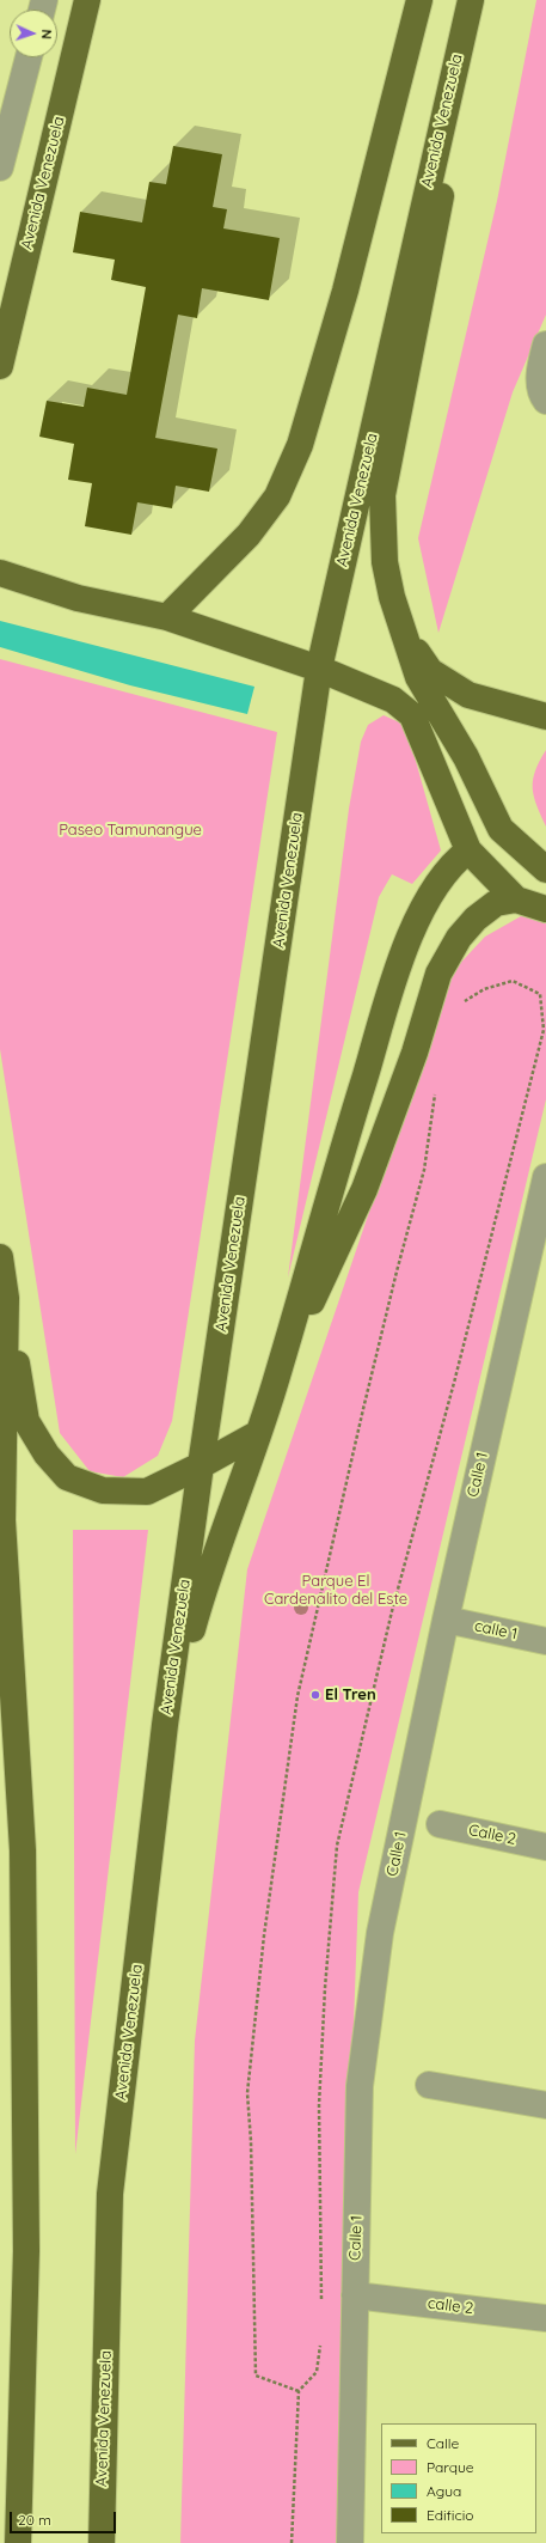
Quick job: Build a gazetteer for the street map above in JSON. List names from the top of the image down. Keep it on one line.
{"streets":{"main road":["Avenida Venezuela"],"street":["Calle 1","calle 1","Calle 2","calle 2"]},"crossings":[["Calle 1","calle 1"],["Calle 1","calle 2"]],"parks":["Paseo Tamunangue","Parque El Cardenalito del Este"],"places":["El Tren"],"legend":["Calle","Parque","Agua","Edificio"],"scale_bar":"20 m","north":"right"}
